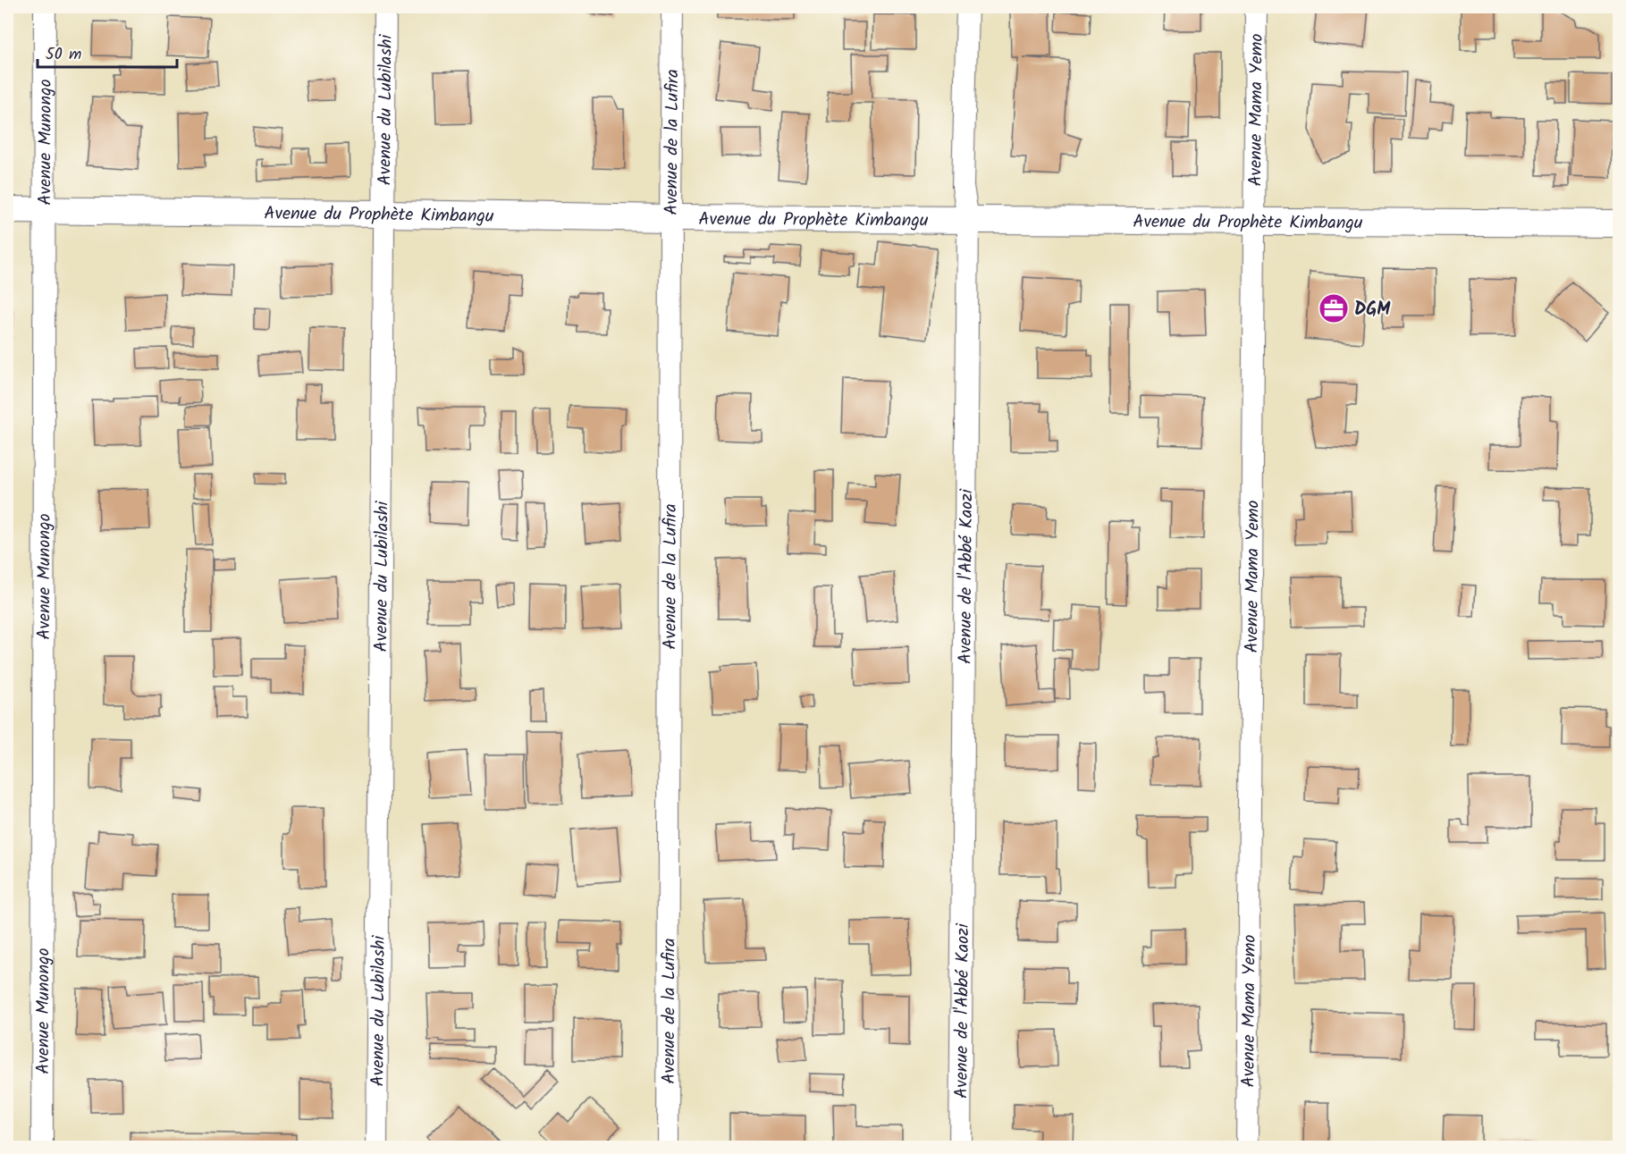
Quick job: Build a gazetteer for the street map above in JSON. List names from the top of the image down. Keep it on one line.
{"streets":{"street":["Avenue du Lubilashi","Avenue Mama Yemo","Avenue Munongo","Avenue de la Lufira","Avenue du Prophète Kimbangu","Avenue de l'Abbé Kaozi"]},"crossings":[["Avenue du Lubilashi","Avenue du Prophète Kimbangu"],["Avenue Mama Yemo","Avenue du Prophète Kimbangu"],["Avenue Munongo","Avenue du Prophète Kimbangu"],["Avenue de la Lufira","Avenue du Prophète Kimbangu"],["Avenue du Prophète Kimbangu","Avenue de l'Abbé Kaozi"]],"places":{"office":["DGM"]},"scale_bar":"50 m"}
